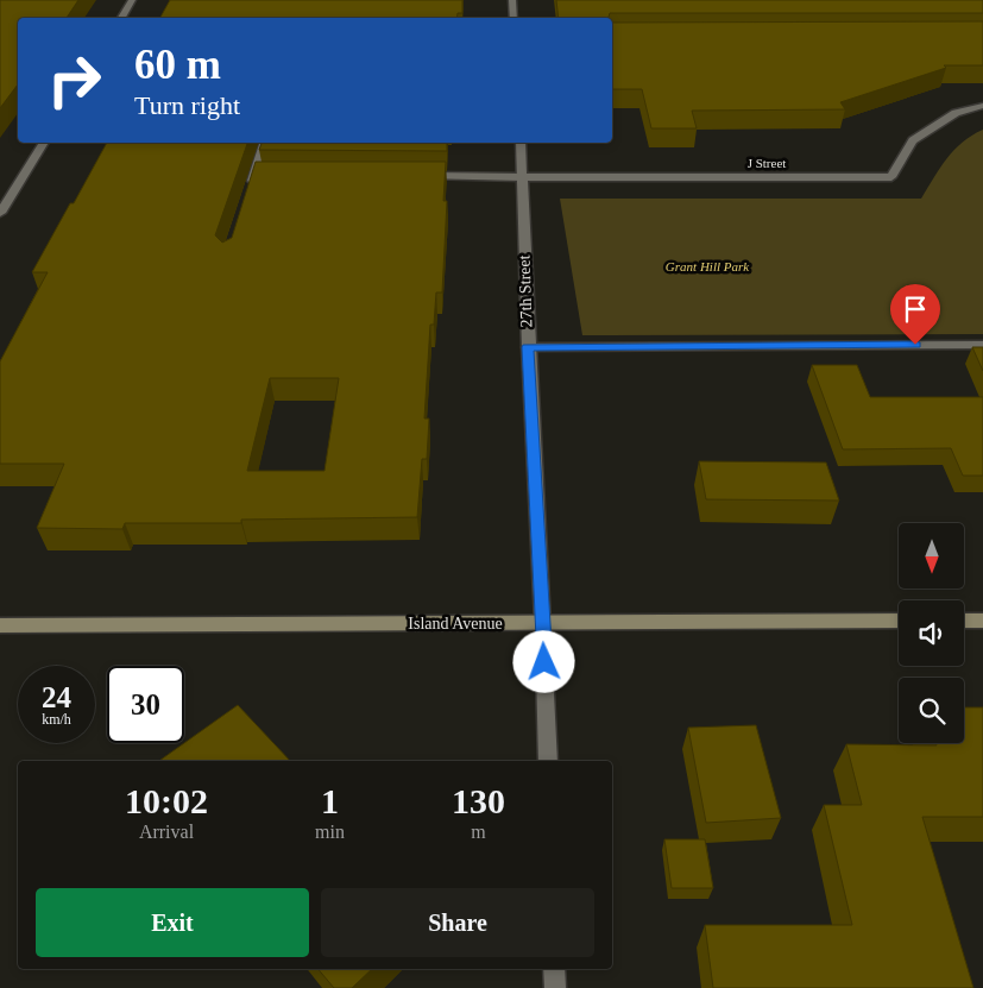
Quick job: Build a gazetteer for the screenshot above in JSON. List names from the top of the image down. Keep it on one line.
{"streets":{"street":["J Street","27th Street","Island Avenue"]},"crossings":[["J Street","27th Street"],["27th Street","Island Avenue"]],"parks":["Grant Hill Park"],"north":"bottom","page":{"turn":["60 m","Turn right"],"speed":"24 km/h","limit":"30","eta":["10:02","Arrival","1","min","130","m"],"buttons":["Exit","Share"]}}
